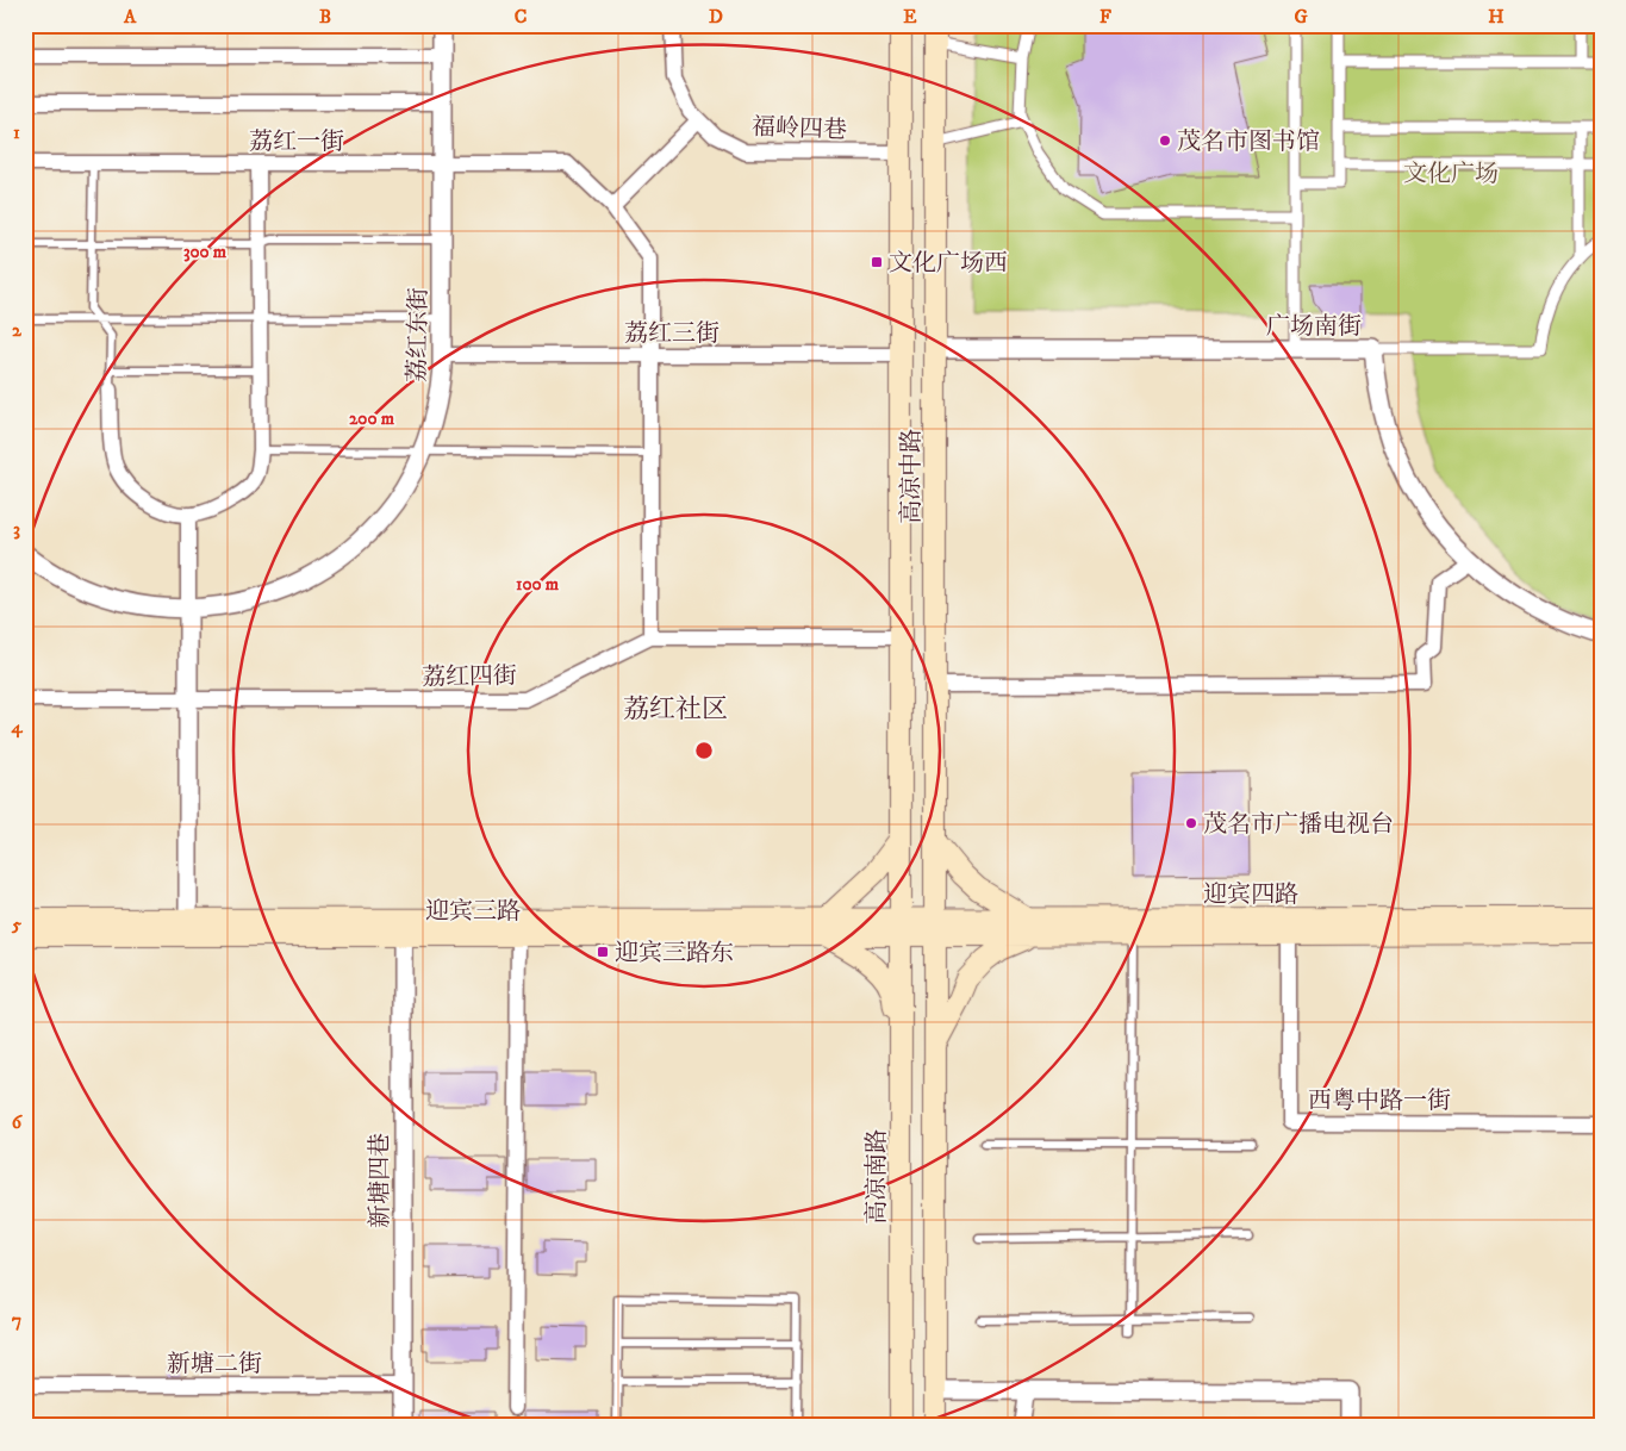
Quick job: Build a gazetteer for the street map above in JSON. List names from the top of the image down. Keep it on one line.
{"streets":{"main road":["高凉中路","迎宾四路","迎宾三路","高凉南路"],"street":["福岭四巷","荔红一街","广场南街","荔红三街","荔红东街","荔红四街","西粤中路一街","新塘四巷","新塘二街"]},"crossings":[["福岭四巷","高凉中路"],["荔红一街","荔红东街"],["广场南街","高凉中路"],["荔红三街","荔红东街"],["荔红三街","高凉中路"],["高凉中路","荔红四街"],["高凉中路","迎宾四路"],["高凉中路","迎宾三路"],["高凉中路","高凉南路"],["迎宾四路","迎宾三路"],["迎宾四路","西粤中路一街"],["迎宾四路","高凉南路"],["迎宾三路","高凉南路"],["迎宾三路","新塘四巷"],["新塘四巷","新塘二街"]],"districts":["荔红社区"],"parks":["文化广场"],"places":{"other":["茂名市图书馆","茂名市广播电视台"],"transit":["文化广场西","迎宾三路东"]},"grid":{"columns":["A","B","C","D","E","F","G","H"],"rows":["1","2","3","4","5","6","7"]},"rings":["300 m","200 m","100 m"]}
